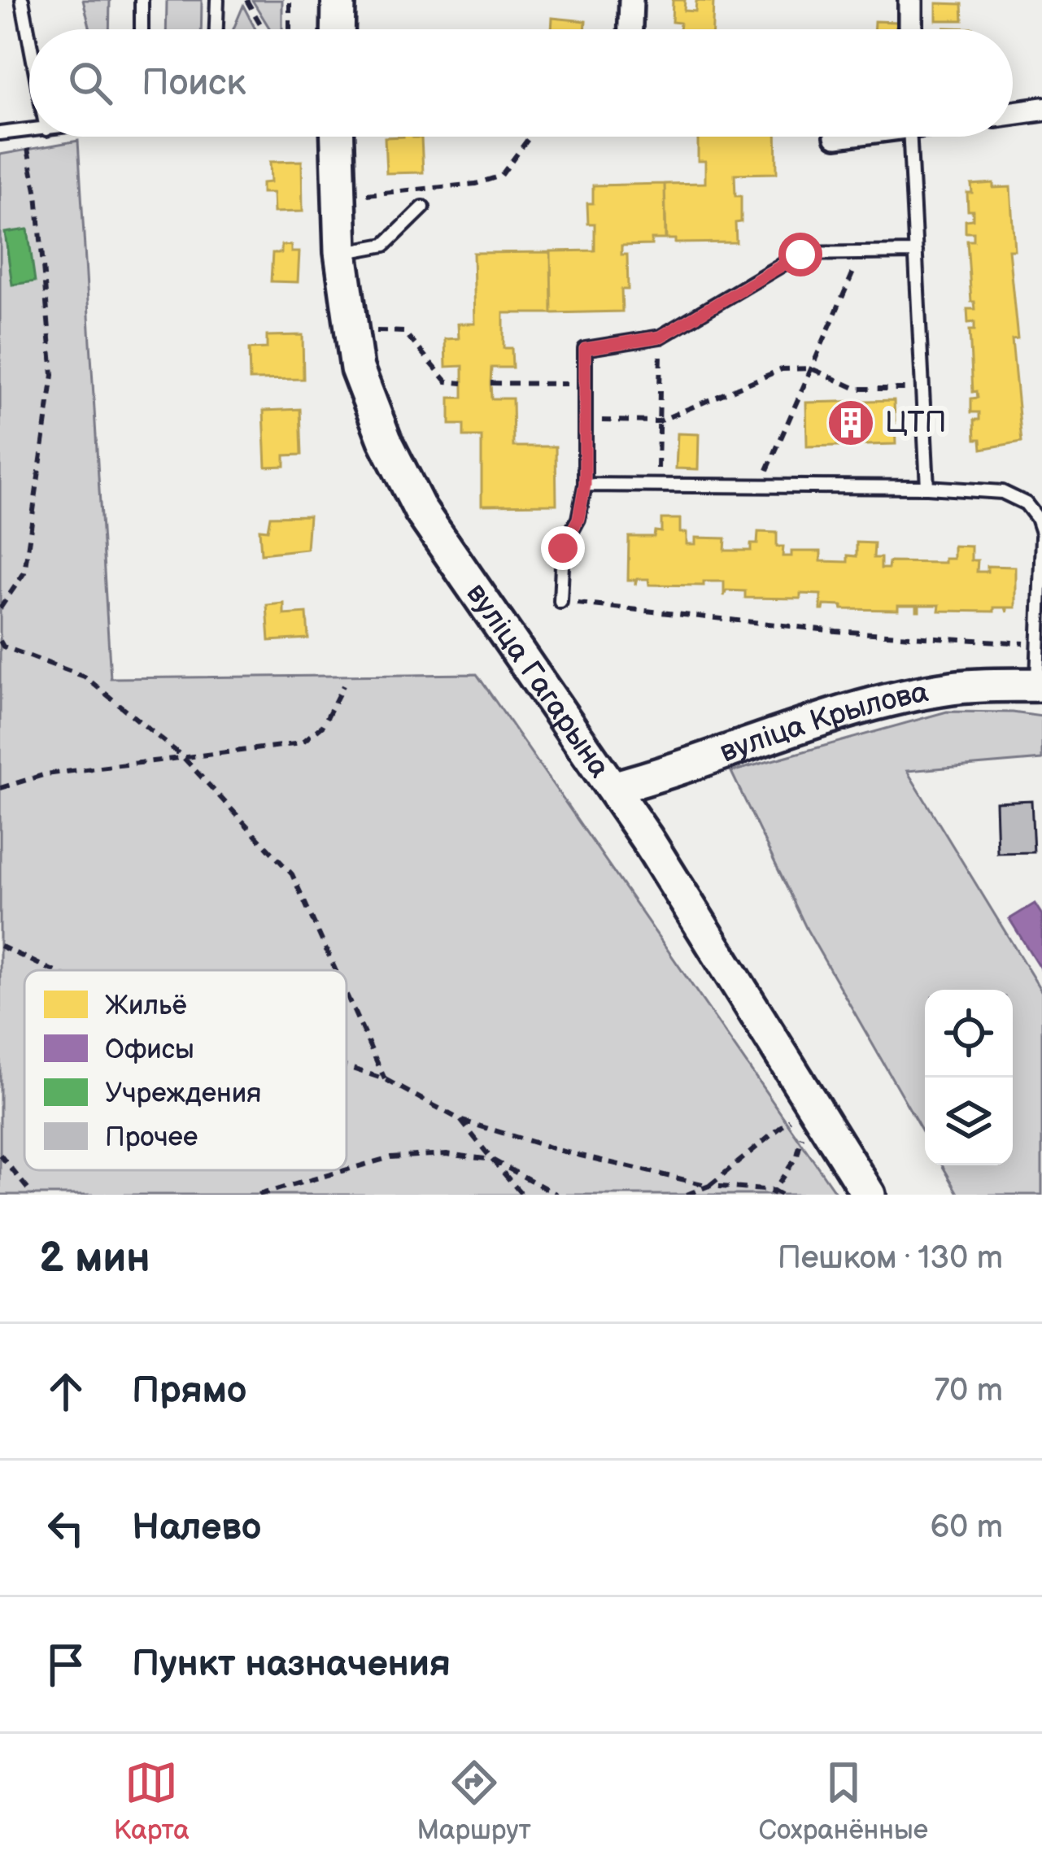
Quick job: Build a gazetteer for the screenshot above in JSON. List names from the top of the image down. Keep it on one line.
{"streets":{"main road":["вуліца Гагарына","вуліца Крылова"]},"crossings":[["вуліца Гагарына","вуліца Крылова"]],"places":{"building":["ЦТП"]},"legend":["Жильё","Офисы","Учреждения","Прочее"],"page":{"search":"Поиск","heading":["2 мин","Пешком · 130 m"],"list":[["Прямо","70 m"],["Налево","60 m"],"Пункт назначения"],"nav":["Карта","Маршрут","Сохранённые"]}}
